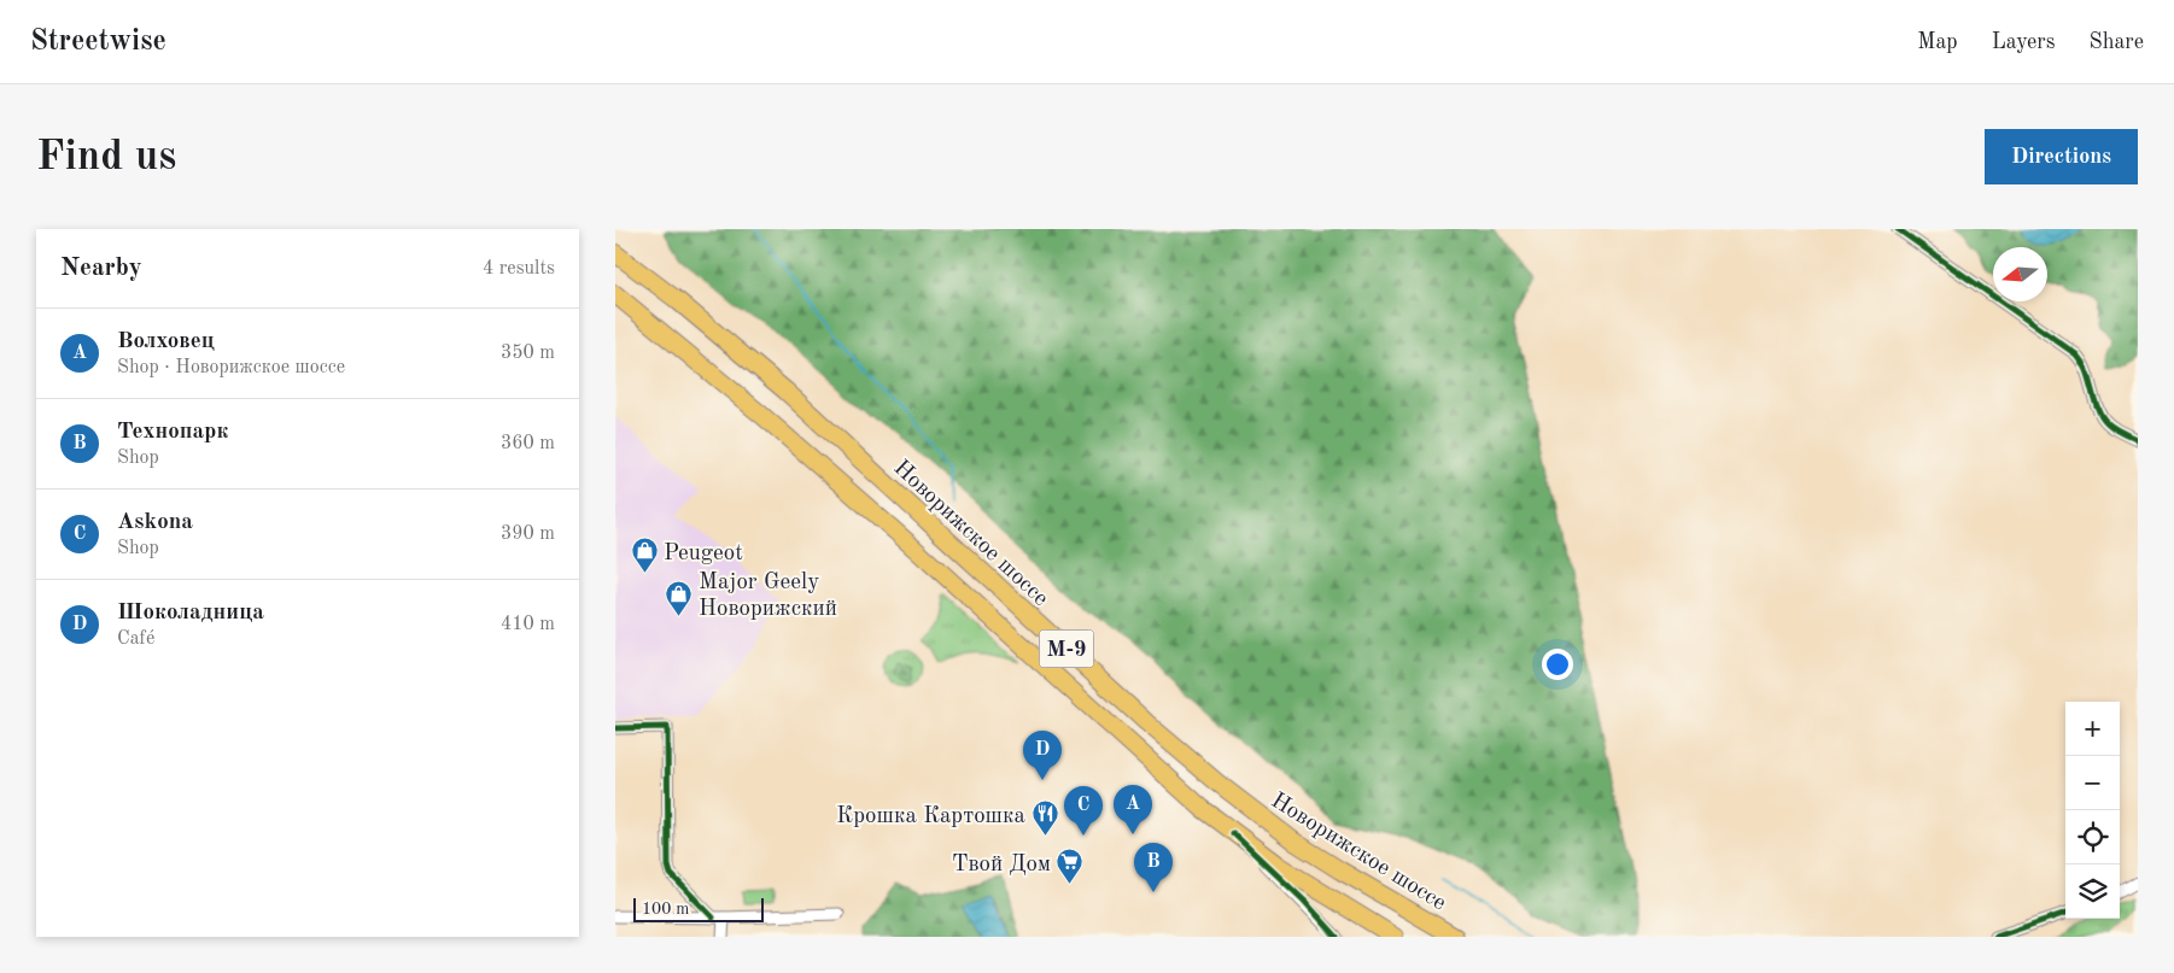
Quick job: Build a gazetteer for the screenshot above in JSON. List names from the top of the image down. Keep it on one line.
{"streets":{"highway":["Новорижское шоссе","М-9"]},"places":{"shop":["Peugeot","Major Geely Новорижский"],"restaurant":["Крошка Картошка"],"supermarket":["Твой Дом"]},"scale_bar":"100 m","north":"left","page":{"header":"Streetwise","nav":["Map","Layers","Share"],"buttons":"Directions","title":"Find us","heading":["Nearby","4 results"],"list":[{"mark":"A","name":"Волховец","note":"Shop · Новорижское шоссе","value":"350 m"},{"mark":"B","name":"Технопарк","note":"Shop","value":"360 m"},{"mark":"C","name":"Askona","note":"Shop","value":"390 m"},{"mark":"D","name":"Шоколадница","note":"Café","value":"410 m"}],"map_buttons":["+","−"],"pins":["D","A","C","B"],"scale":"100 m"}}
